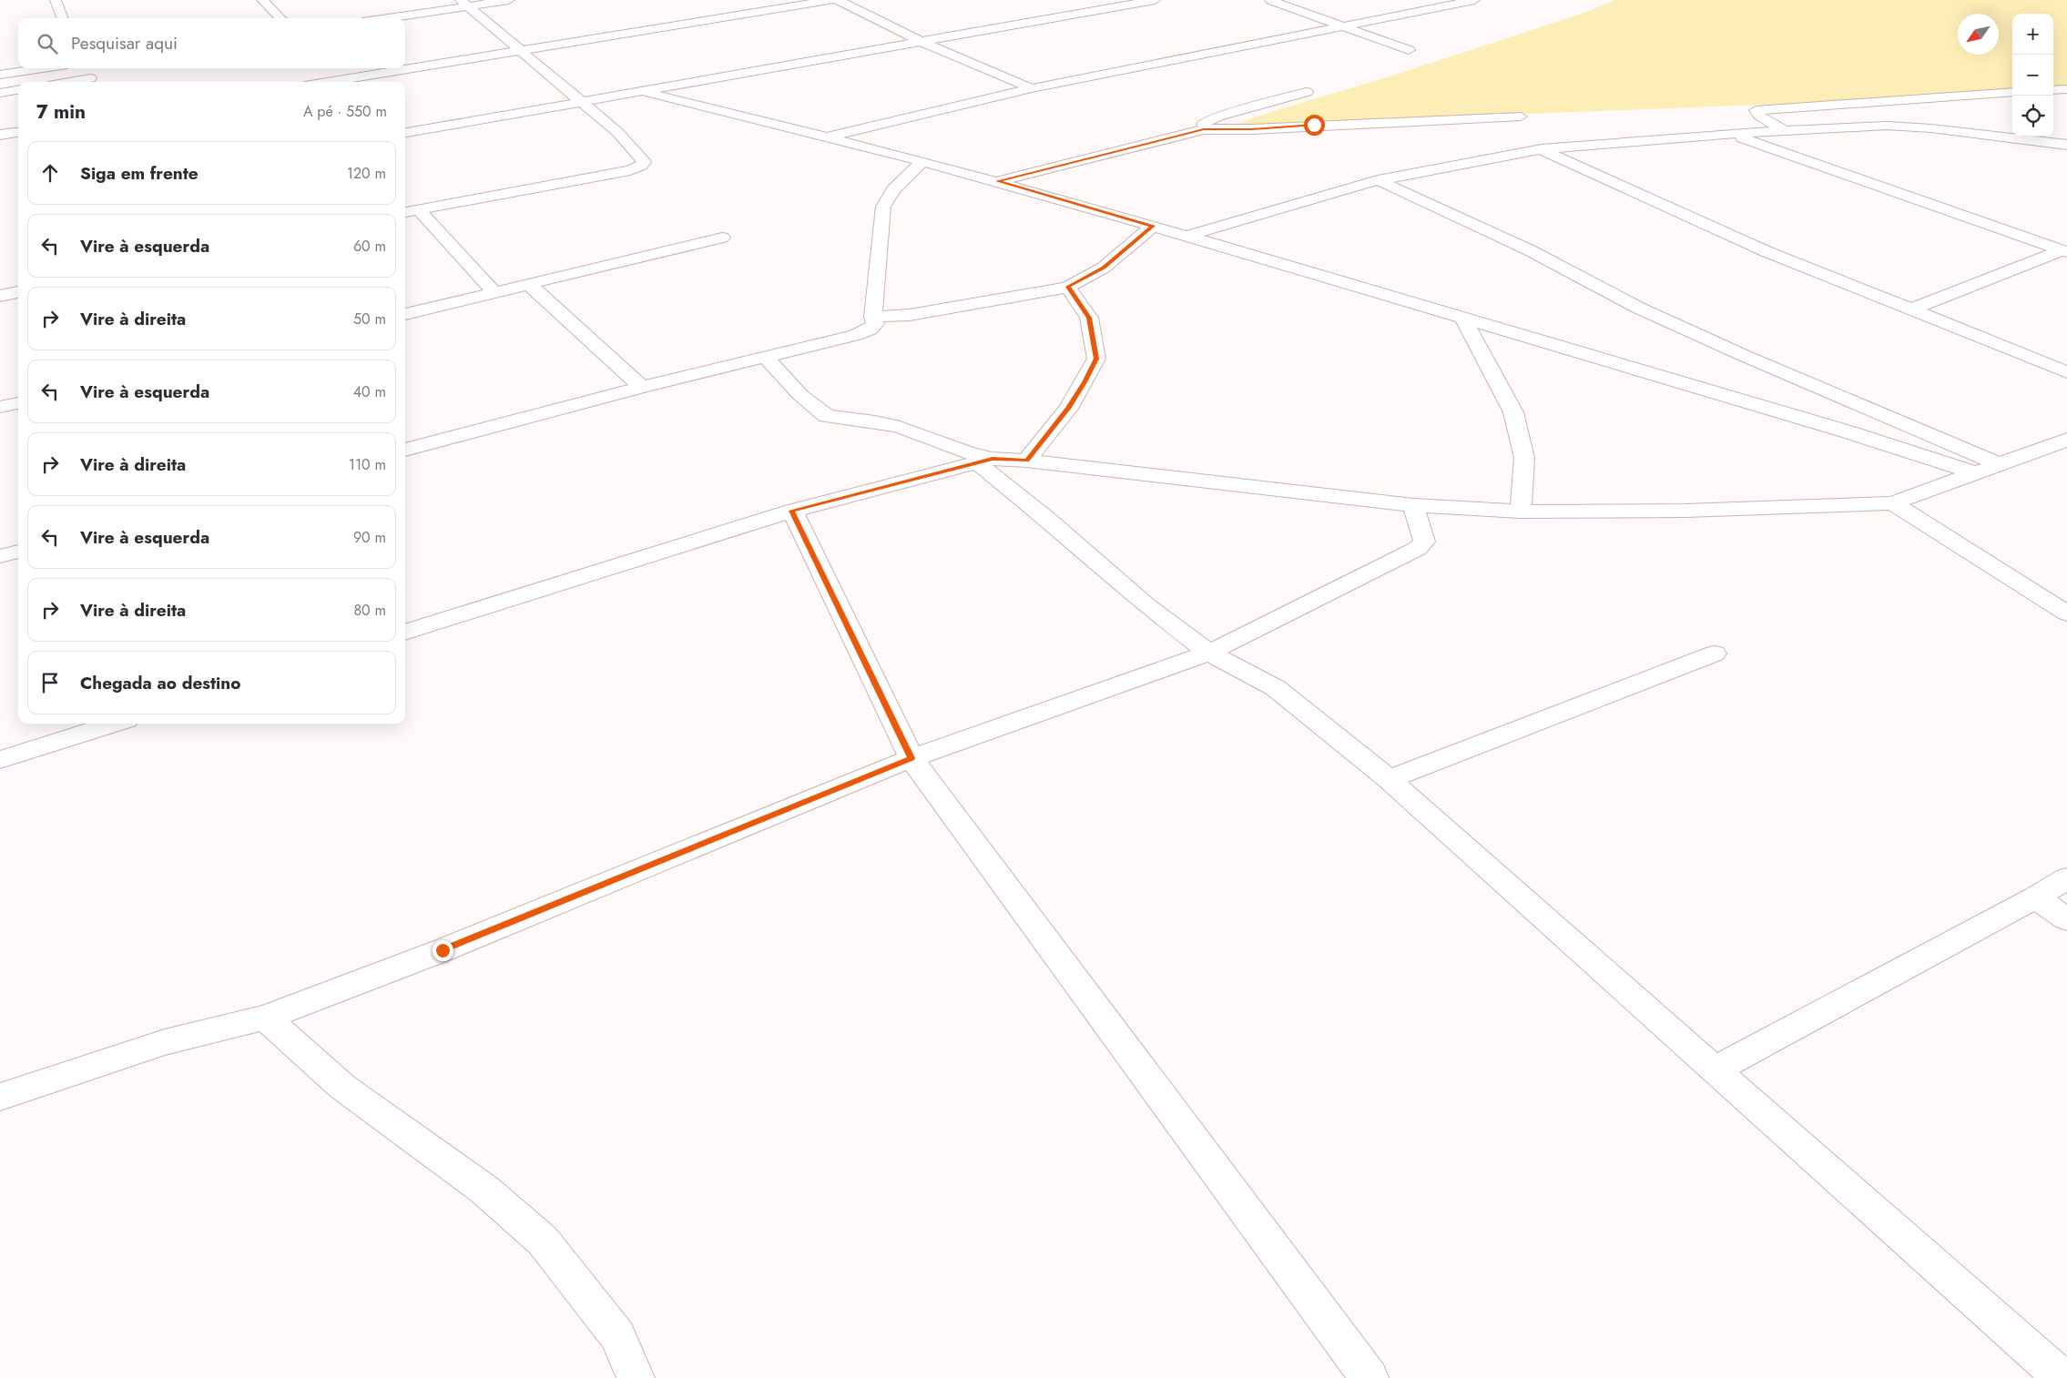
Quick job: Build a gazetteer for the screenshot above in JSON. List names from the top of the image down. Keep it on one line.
{"north":"bottom left","page":{"map_buttons":["+","−"],"search":"Pesquisar aqui","heading":["7 min","A pé · 550 m"],"list":[["Siga em frente","120 m"],["Vire à esquerda","60 m"],["Vire à direita","50 m"],["Vire à esquerda","40 m"],["Vire à direita","110 m"],["Vire à esquerda","90 m"],["Vire à direita","80 m"],"Chegada ao destino"]}}
